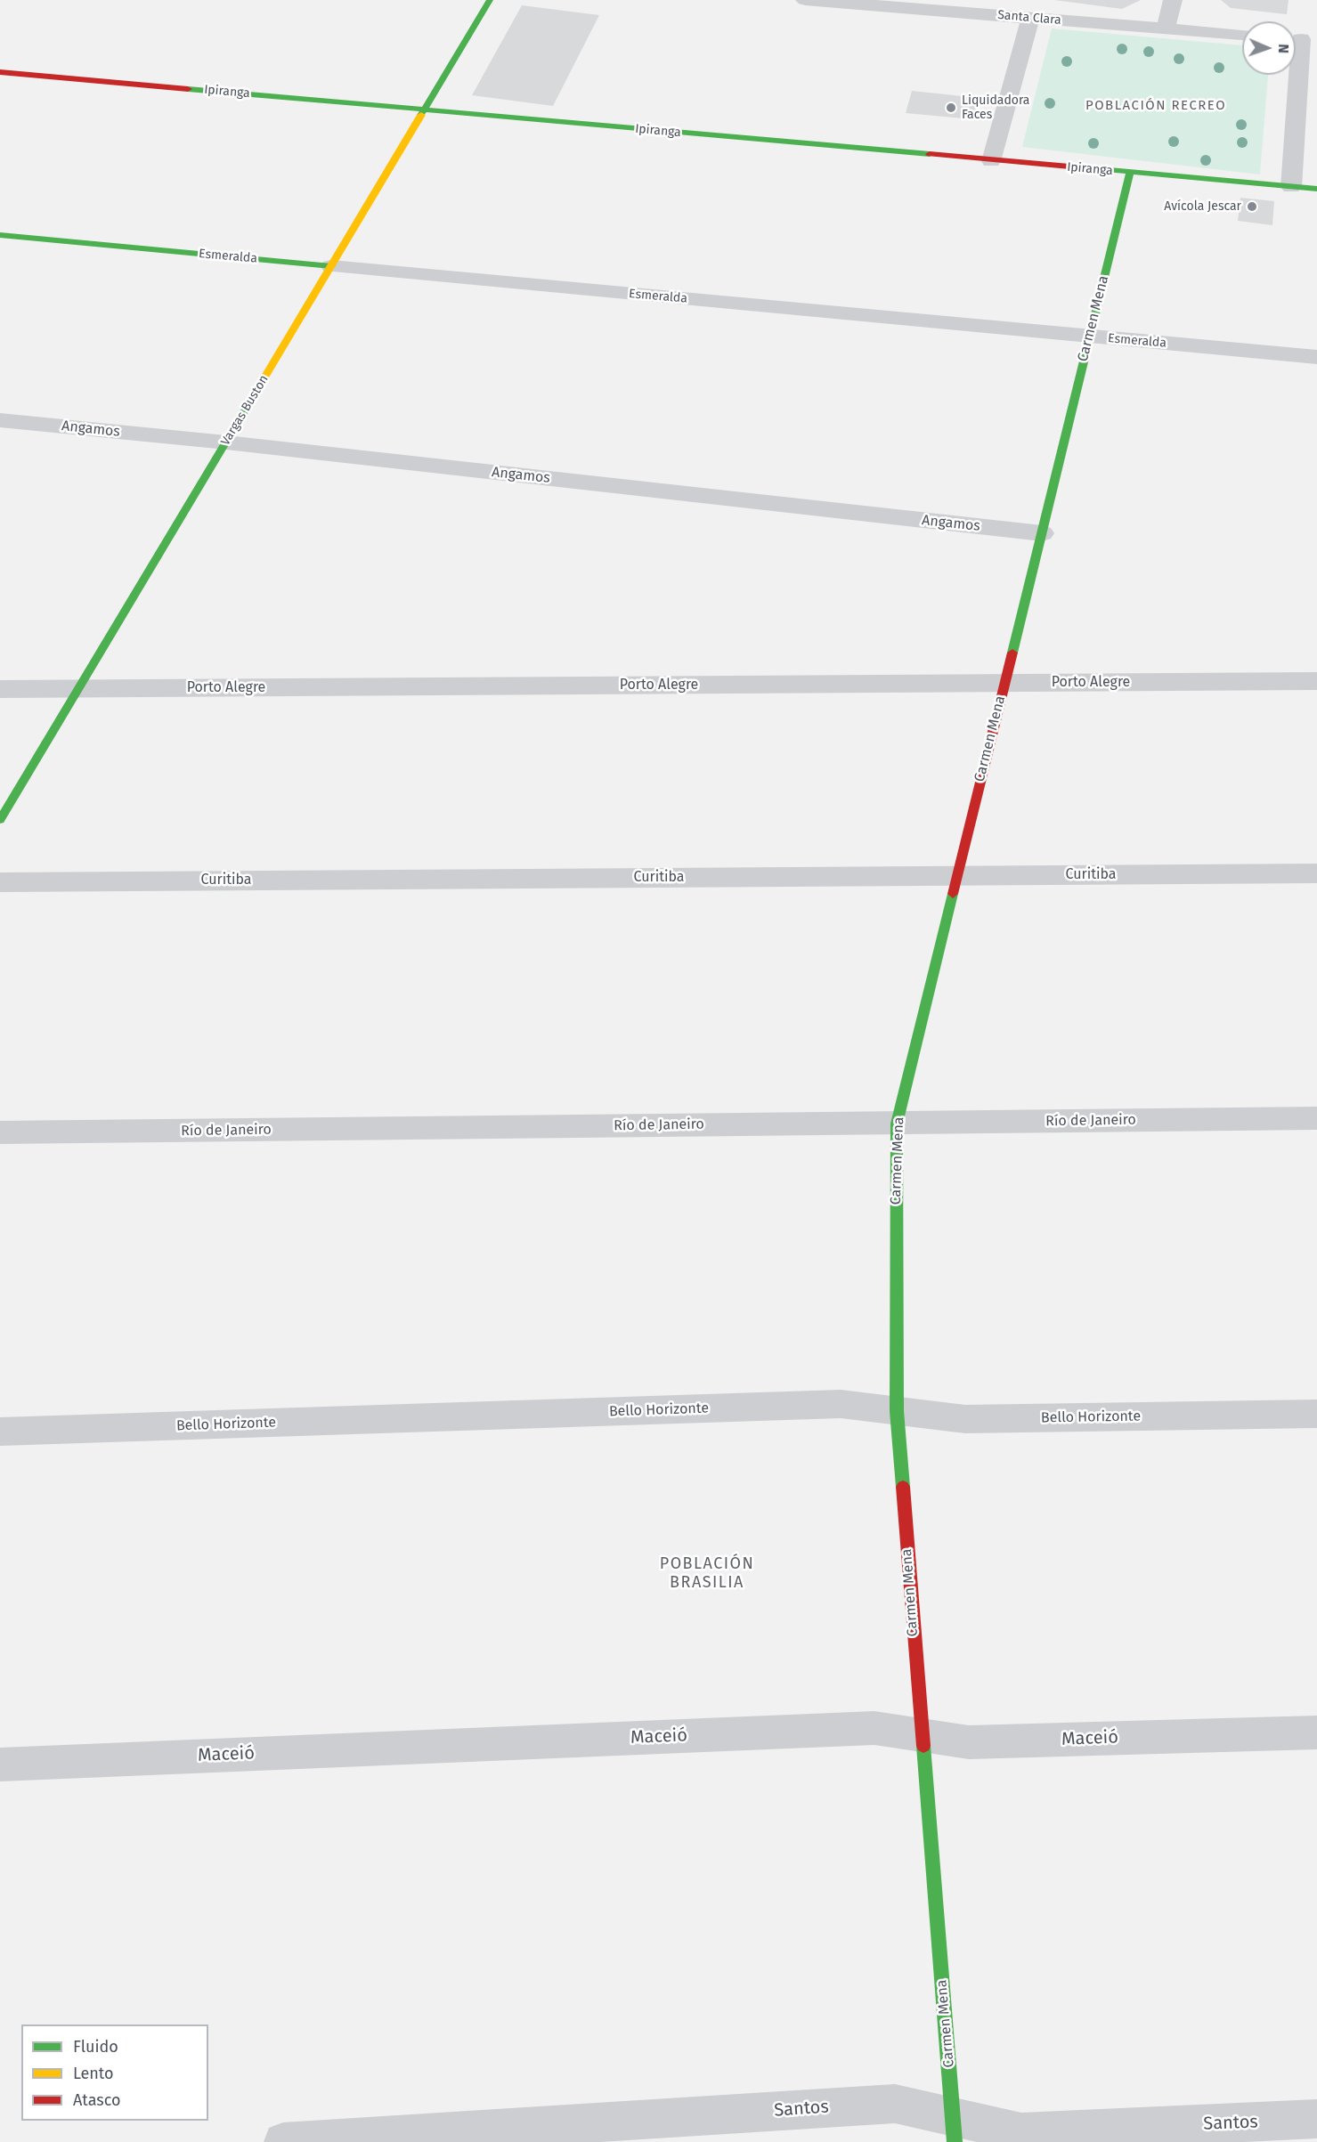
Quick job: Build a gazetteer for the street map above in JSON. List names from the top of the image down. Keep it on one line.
{"streets":{"street":["Santa Clara","Ipiranga","Esmeralda","Carmen Mena","Vargas Buston","Angamos","Porto Alegre","Curitiba","Río de Janeiro","Bello Horizonte","Maceió","Santos"]},"crossings":[["Ipiranga","Carmen Mena"],["Ipiranga","Vargas Buston"],["Esmeralda","Carmen Mena"],["Esmeralda","Vargas Buston"],["Carmen Mena","Angamos"],["Carmen Mena","Porto Alegre"],["Carmen Mena","Curitiba"],["Carmen Mena","Río de Janeiro"],["Carmen Mena","Bello Horizonte"],["Carmen Mena","Maceió"],["Carmen Mena","Santos"],["Vargas Buston","Angamos"],["Vargas Buston","Porto Alegre"]],"districts":["POBLACIÓN RECREO","POBLACIÓN BRASILIA"],"places":["Liquidadora Faces","Avícola Jescar"],"legend":["Fluido","Lento","Atasco"],"north":"right"}
